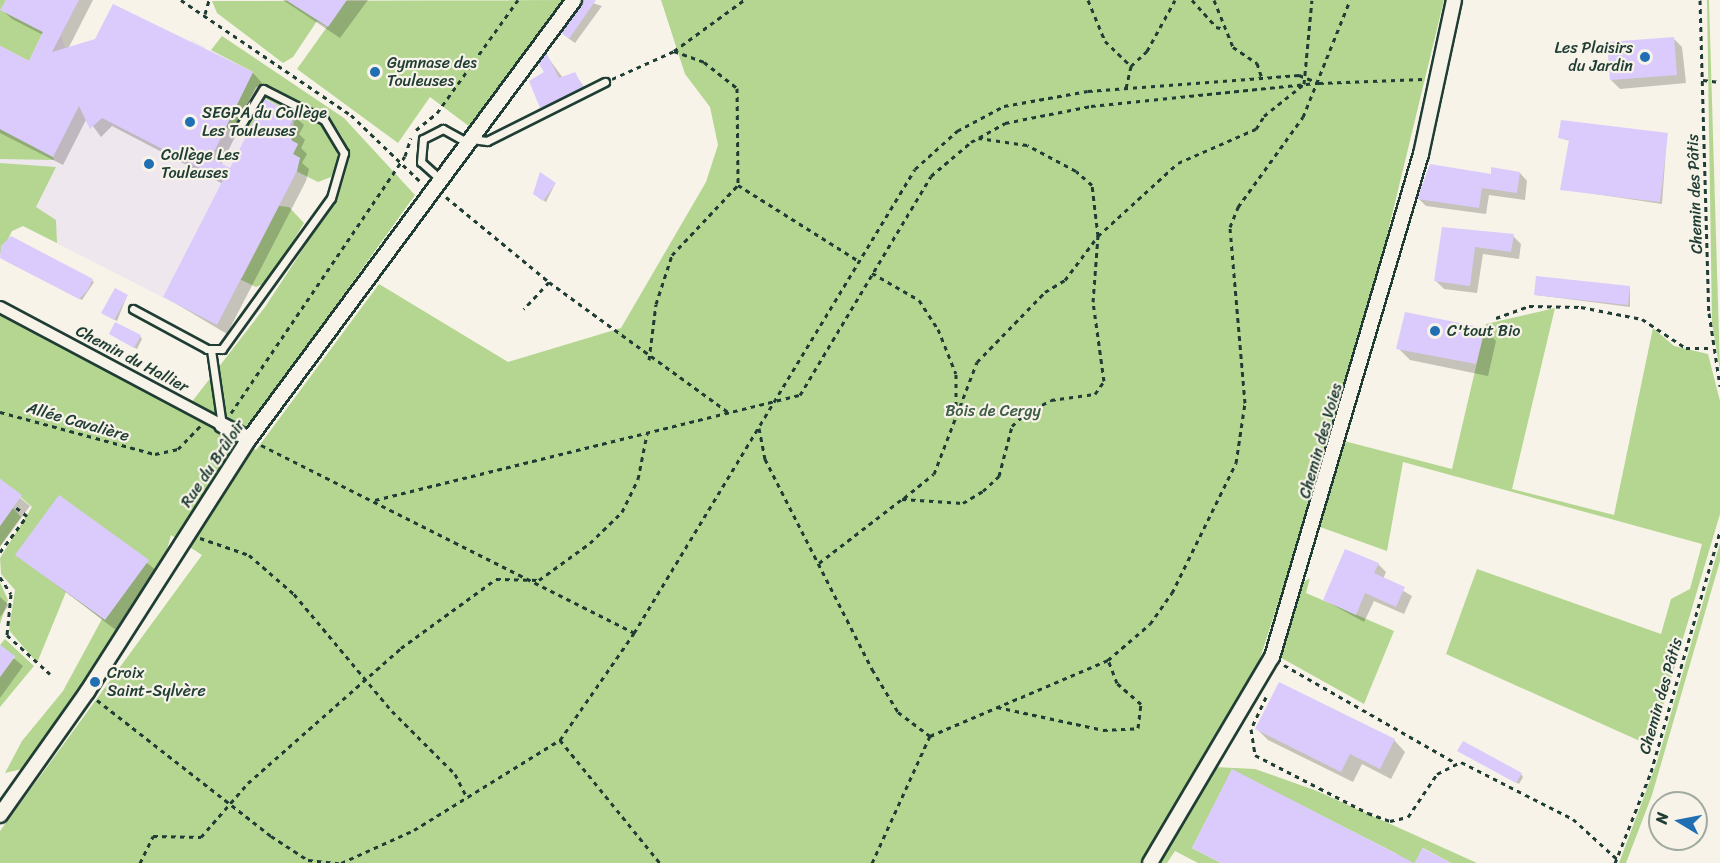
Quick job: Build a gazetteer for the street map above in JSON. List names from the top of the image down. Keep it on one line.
{"streets":{"street":["Chemin du Hallier","Chemin des Voies","Rue du Brûloir"],"path":["Chemin des Pâtis","Allée Cavalière"]},"crossings":[["Chemin du Hallier","Allée Cavalière"],["Chemin du Hallier","Rue du Brûloir"]],"parks":["Bois de Cergy"],"places":["Les Plaisirs du Jardin","Gymnase des Touleuses","SEGPA du Collège Les Touleuses","Collège Les Touleuses","C'tout Bio","Croix Saint-Sylvère"],"north":"left"}
